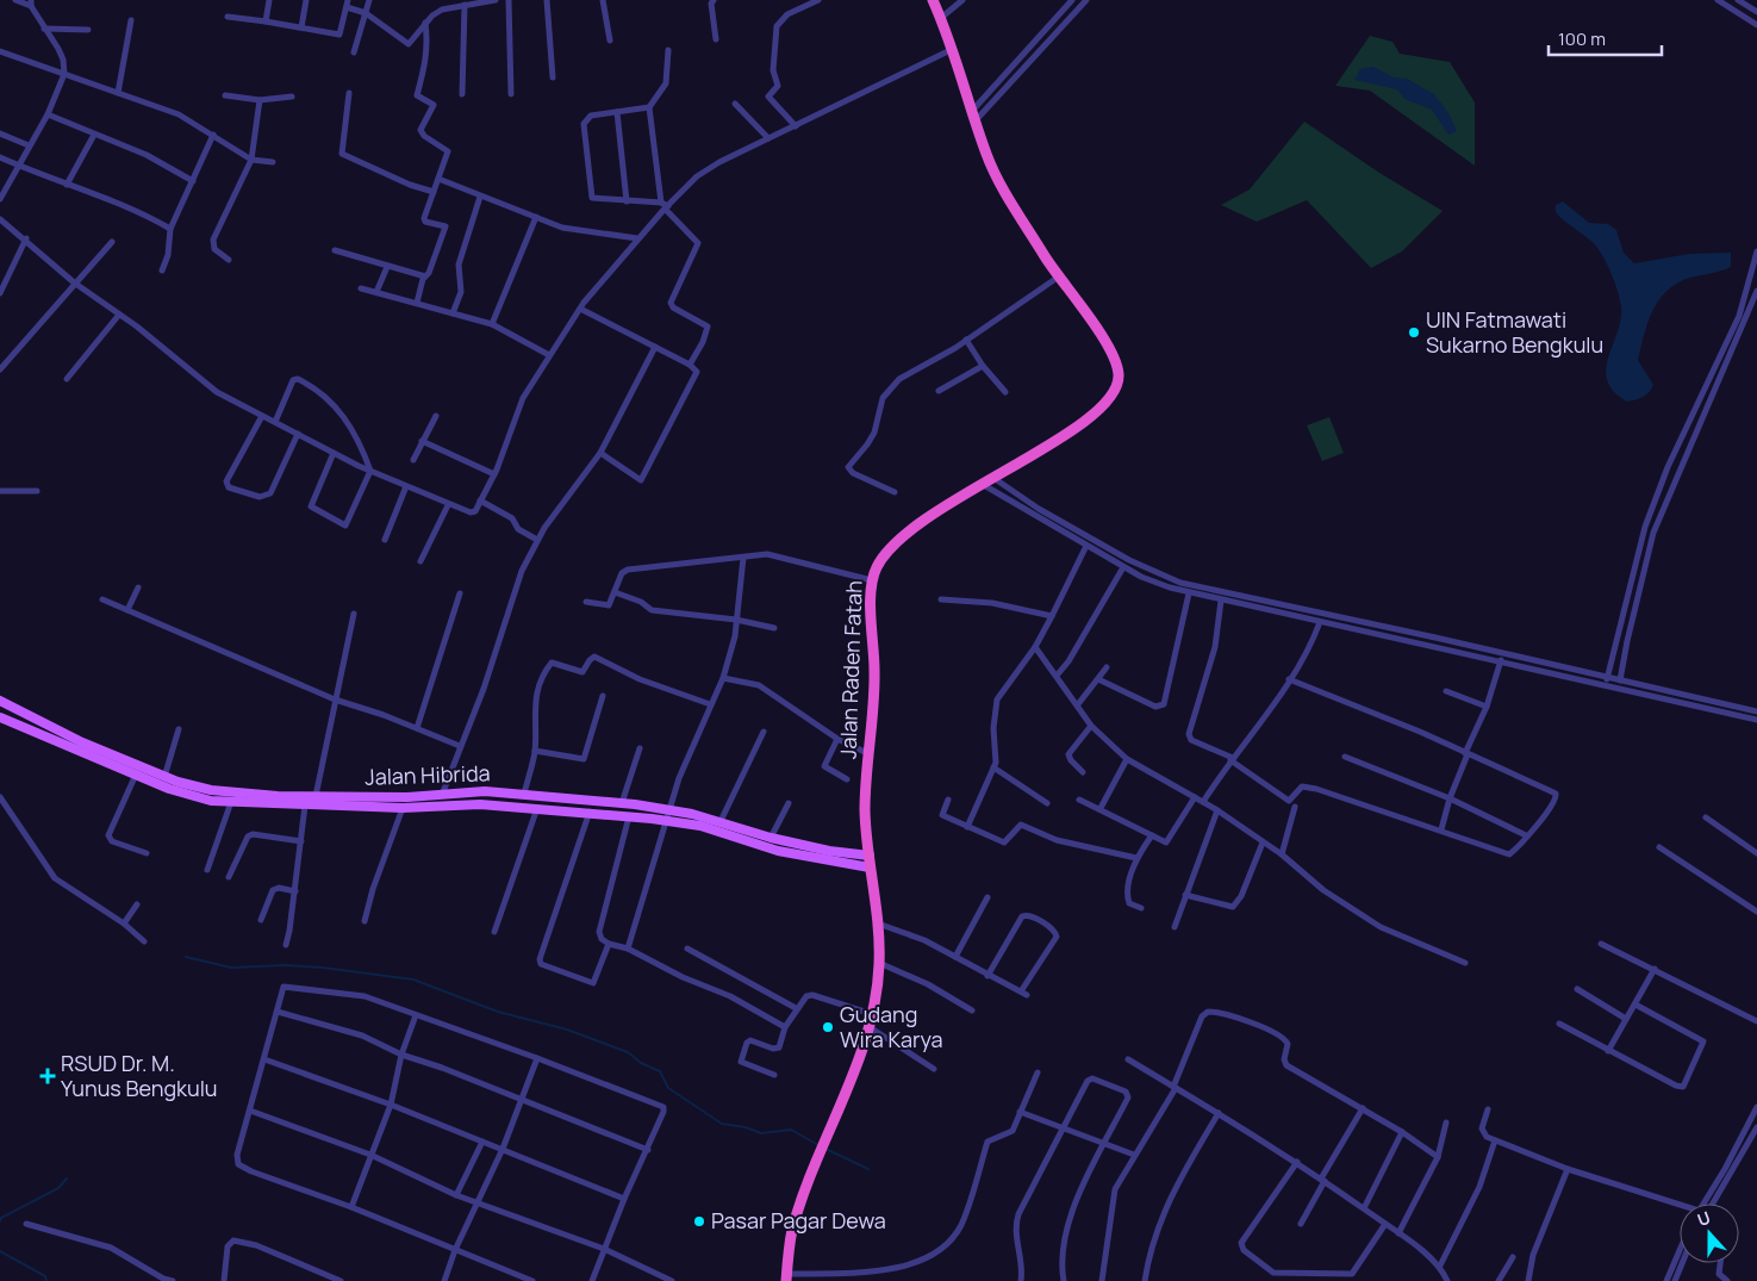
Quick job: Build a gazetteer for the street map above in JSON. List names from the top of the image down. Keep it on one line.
{"streets":{"highway":["Jalan Raden Fatah"],"main road":["Jalan Hibrida"]},"crossings":[["Jalan Raden Fatah","Jalan Hibrida"]],"places":{"other":["UIN Fatmawati Sukarno Bengkulu","Gudang Wira Karya","Pasar Pagar Dewa"],"health":["RSUD Dr. M. Yunus Bengkulu"]},"scale_bar":"100 m","north":"top"}
